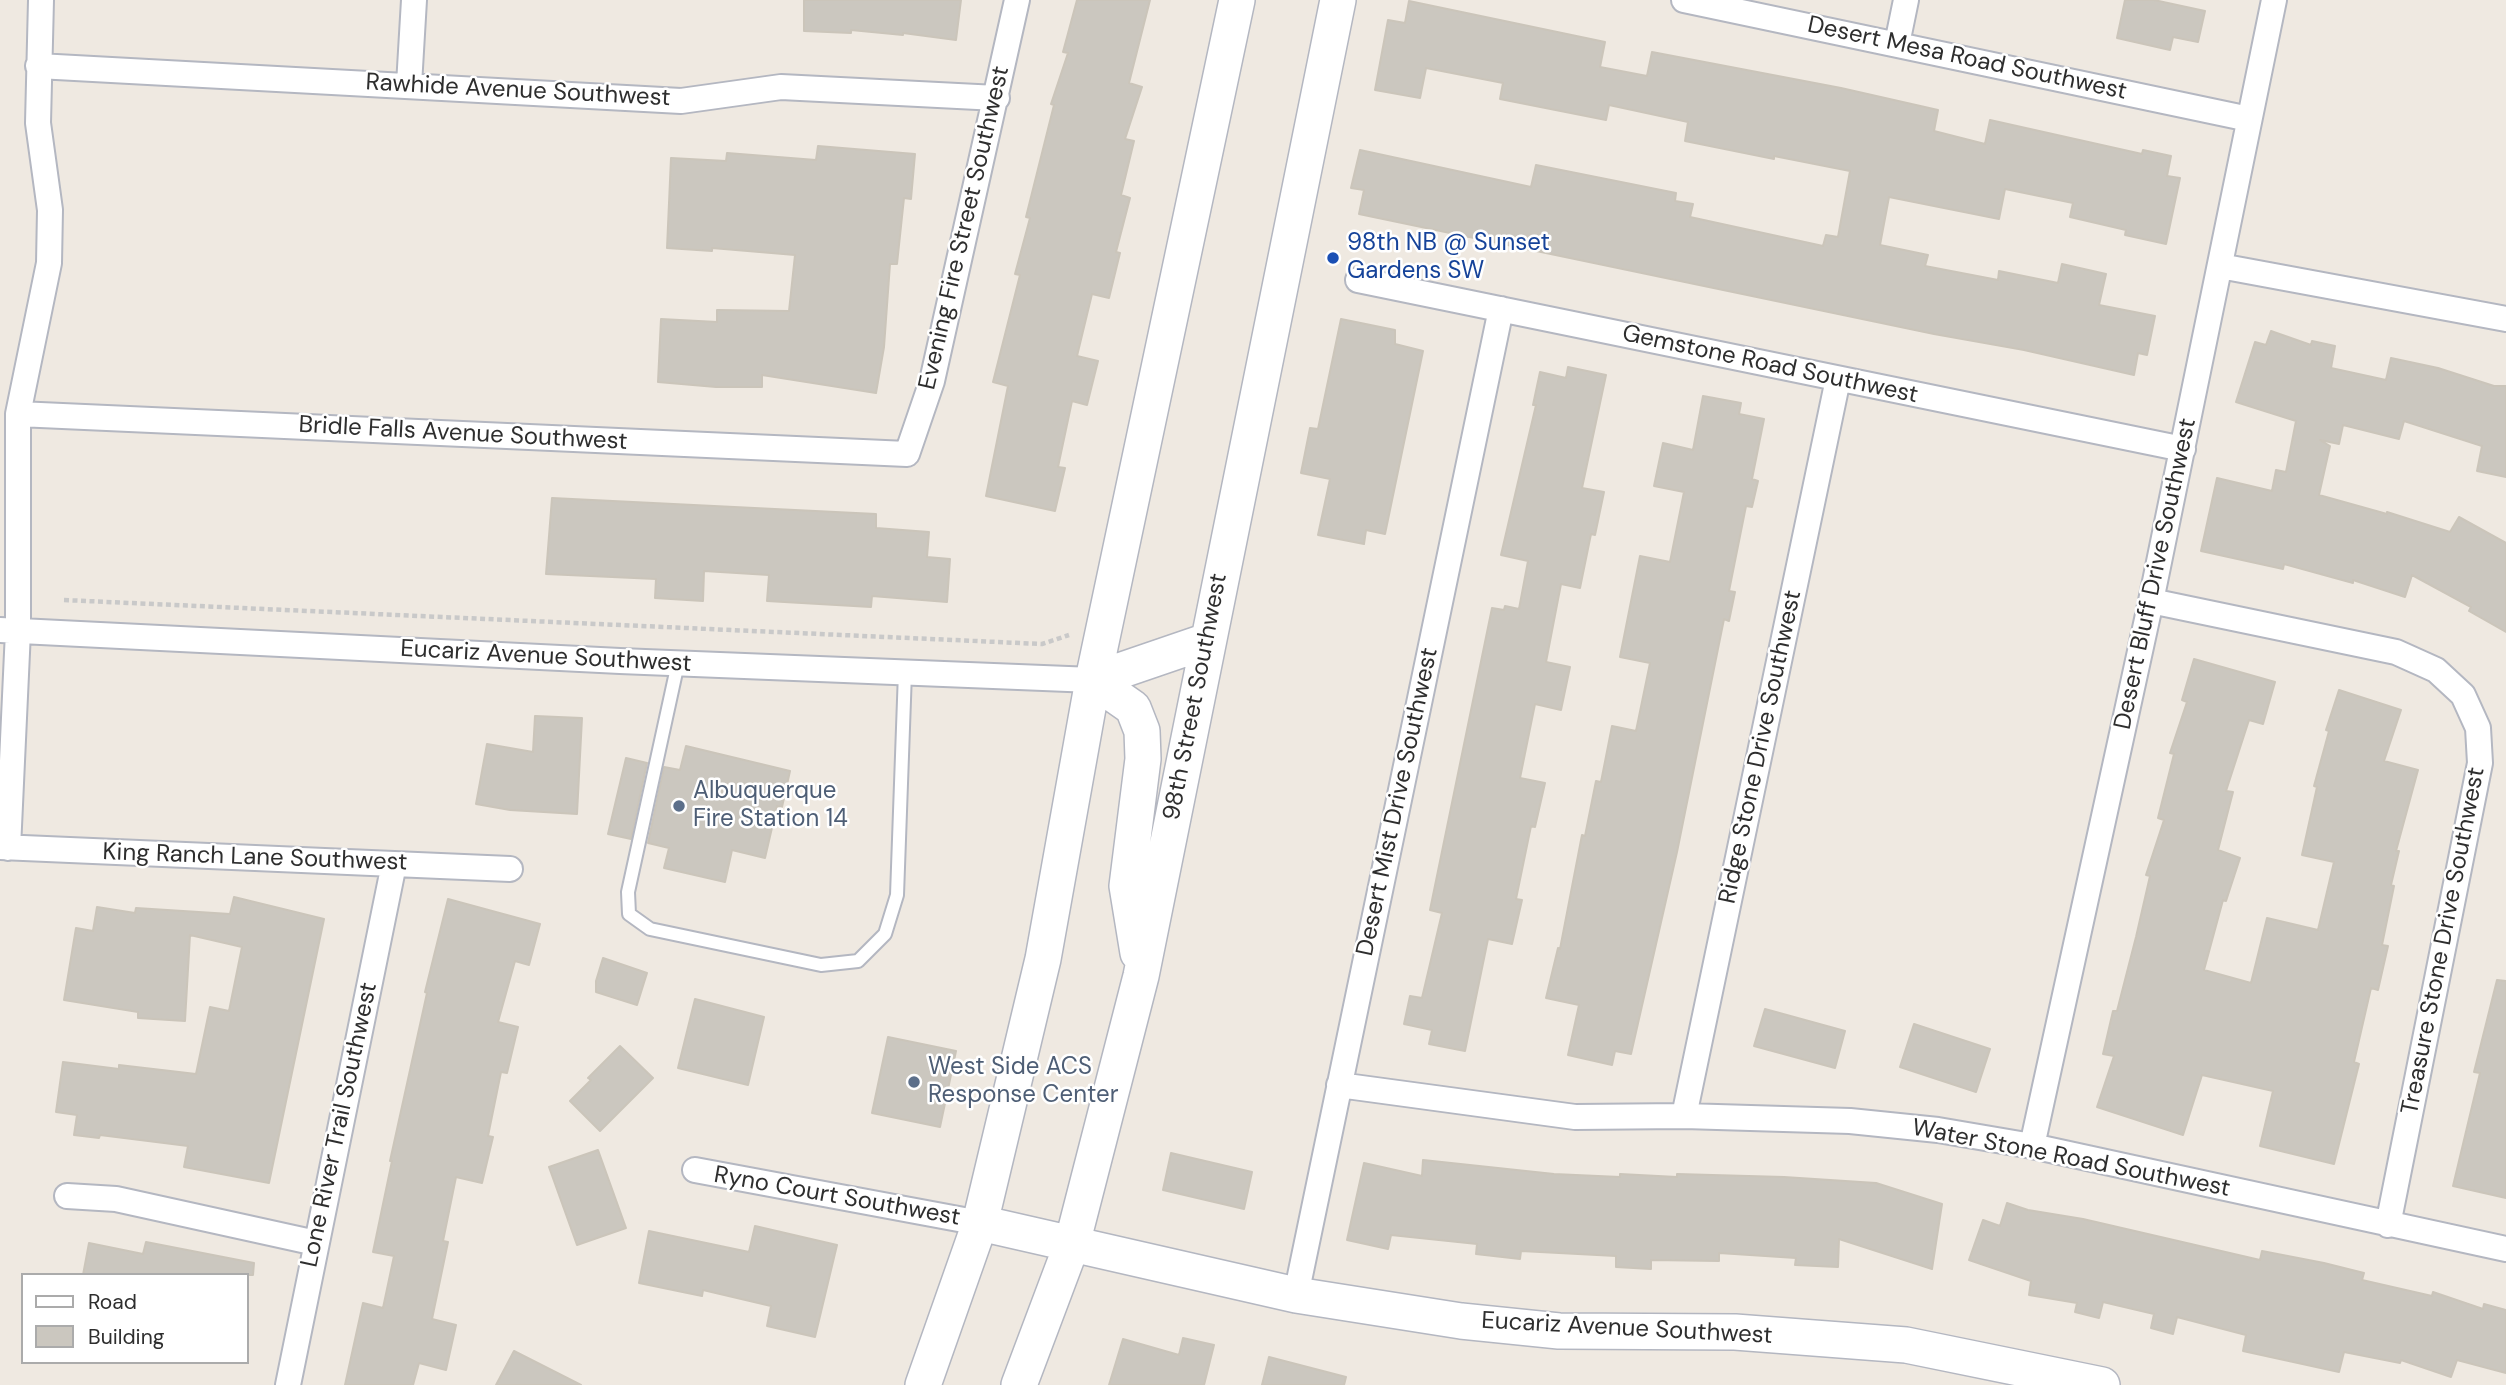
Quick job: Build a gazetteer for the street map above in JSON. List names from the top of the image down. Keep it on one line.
{"streets":{"main road":["Eucariz Avenue Southwest","98th Street Southwest"],"street":["Desert Mesa Road Southwest","Rawhide Avenue Southwest","Evening Fire Street Southwest","Gemstone Road Southwest","Bridle Falls Avenue Southwest","Desert Bluff Drive Southwest","Ridge Stone Drive Southwest","Desert Mist Drive Southwest","King Ranch Lane Southwest","Treasure Stone Drive Southwest","Lone River Trail Southwest","Water Stone Road Southwest","Ryno Court Southwest"]},"crossings":[["Desert Mesa Road Southwest","Desert Bluff Drive Southwest"],["Rawhide Avenue Southwest","Evening Fire Street Southwest"],["Evening Fire Street Southwest","Bridle Falls Avenue Southwest"],["Gemstone Road Southwest","Desert Bluff Drive Southwest"],["Gemstone Road Southwest","Ridge Stone Drive Southwest"],["Gemstone Road Southwest","Desert Mist Drive Southwest"],["Desert Bluff Drive Southwest","Treasure Stone Drive Southwest"],["Desert Bluff Drive Southwest","Water Stone Road Southwest"],["Eucariz Avenue Southwest","98th Street Southwest"],["Eucariz Avenue Southwest","Desert Mist Drive Southwest"],["Eucariz Avenue Southwest","Ryno Court Southwest"],["Ridge Stone Drive Southwest","Water Stone Road Southwest"],["Desert Mist Drive Southwest","Water Stone Road Southwest"],["King Ranch Lane Southwest","Lone River Trail Southwest"],["Treasure Stone Drive Southwest","Water Stone Road Southwest"]],"places":["98th NB @ Sunset Gardens SW","Albuquerque Fire Station 14","West Side ACS Response Center"],"legend":["Road","Building"]}
